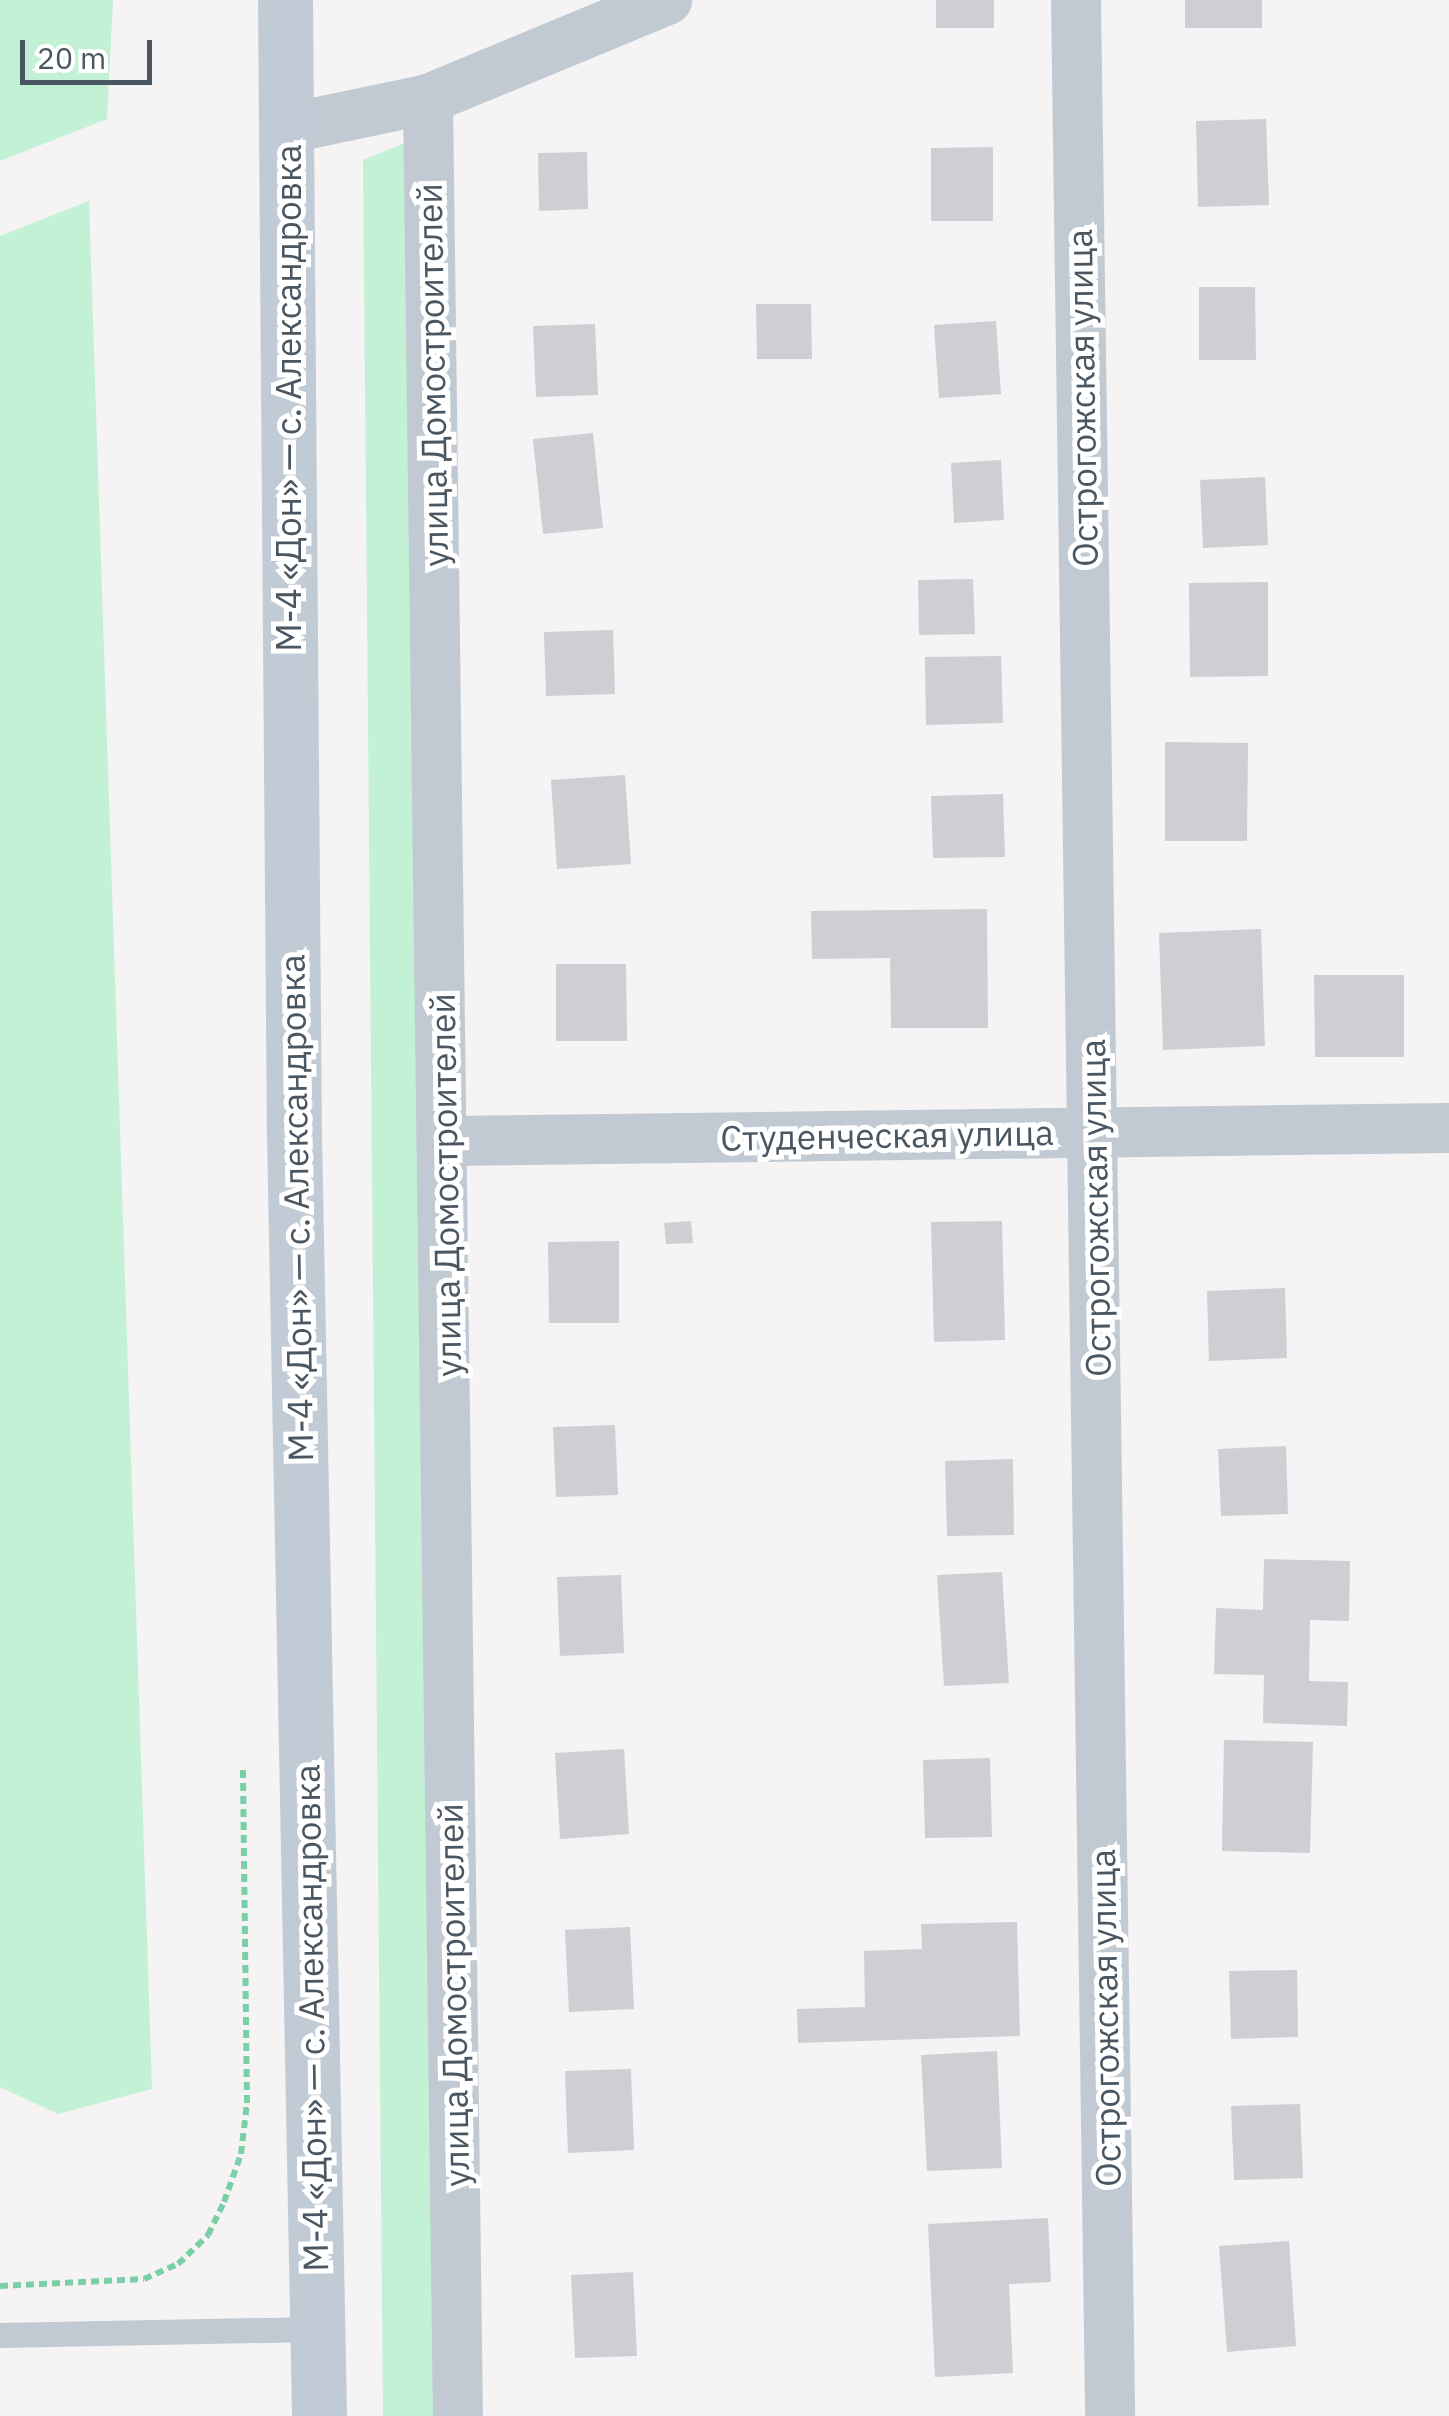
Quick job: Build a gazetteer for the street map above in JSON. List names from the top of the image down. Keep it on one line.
{"streets":{"main road":["М-4 «Дон» — с. Александровка"],"street":["улица Домостроителей","Острогожская улица","Студенческая улица"]},"crossings":[["улица Домостроителей","Студенческая улица"],["Острогожская улица","Студенческая улица"]],"scale_bar":"20 m"}
